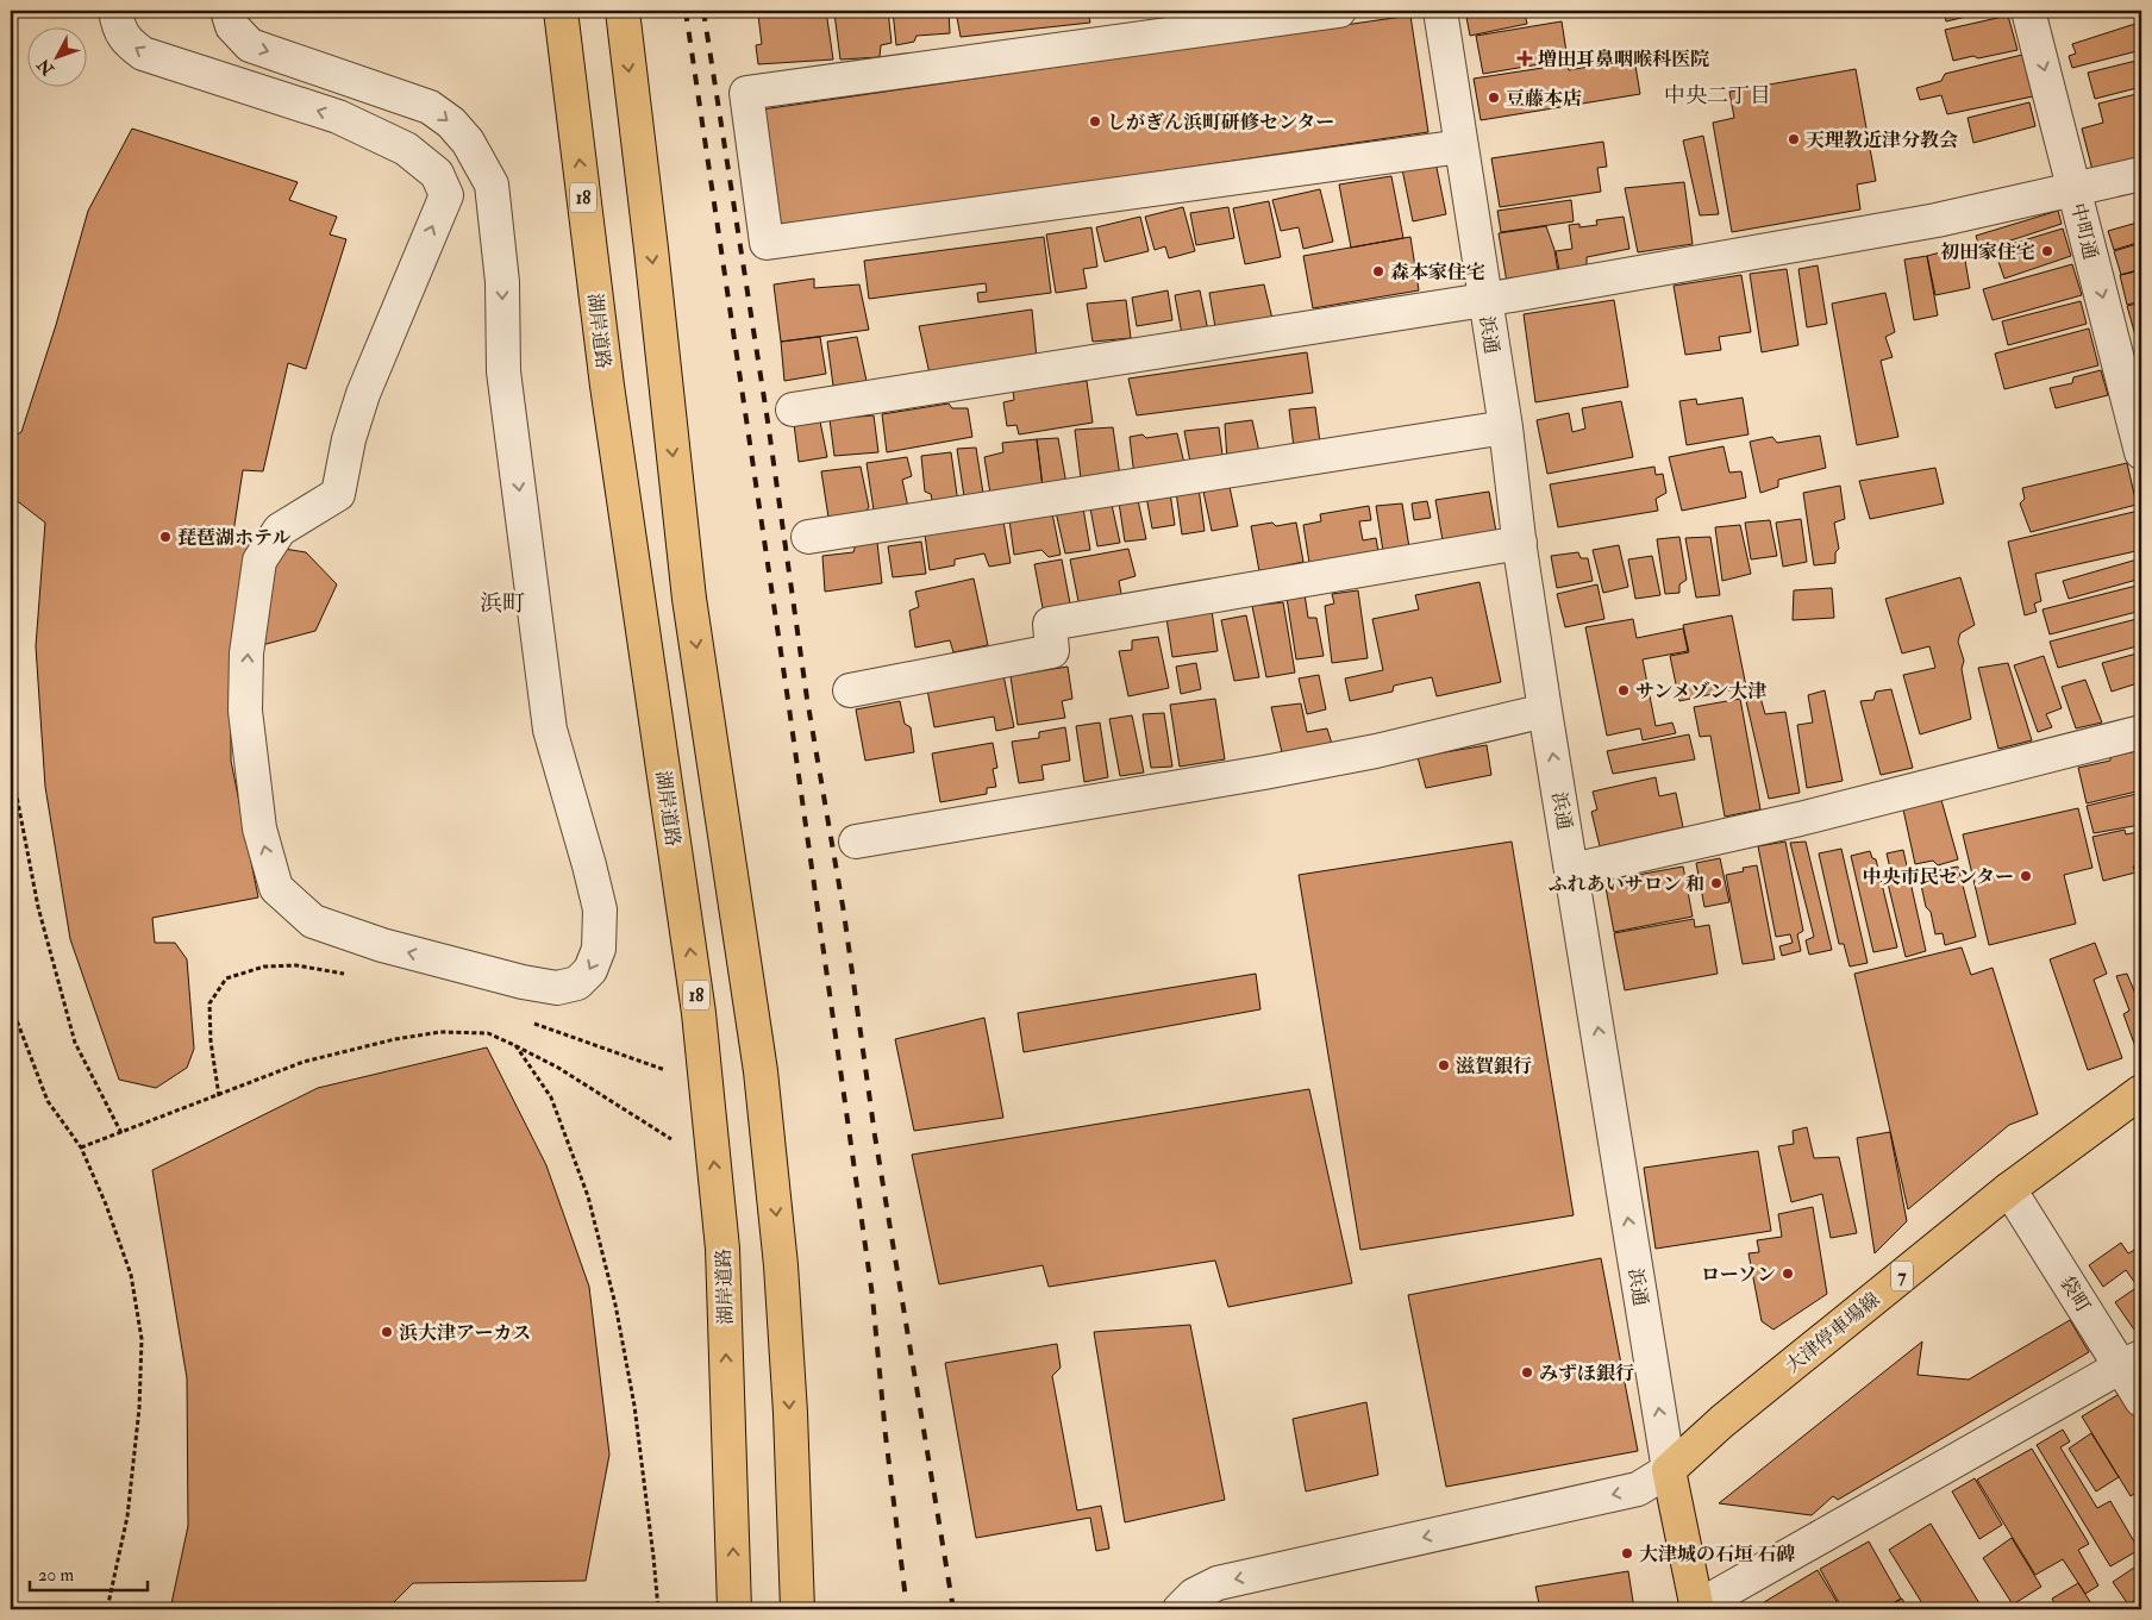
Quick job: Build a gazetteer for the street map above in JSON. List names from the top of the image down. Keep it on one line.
{"streets":{"main road":["18","湖岸道路","浜通","7","大津停車場線"],"street":["中町通","袋町"]},"crossings":[["浜通","大津停車場線"],["袋町","大津停車場線"]],"one_way":["中町通","浜通"],"districts":["中央二丁目","浜町"],"places":{"health":["増田耳鼻咽喉科医院"],"other":["豆藤本店","しがぎん浜町研修センター","天理教近津分教会","初田家住宅","森本家住宅","琵琶湖ホテル","サンメゾン大津","中央市民センター","ふれあいサロン 和","滋賀銀行","ローソン","浜大津アーカス","みずほ銀行","大津城の石垣 石碑"]},"scale_bar":"20 m","north":"bottom left"}
